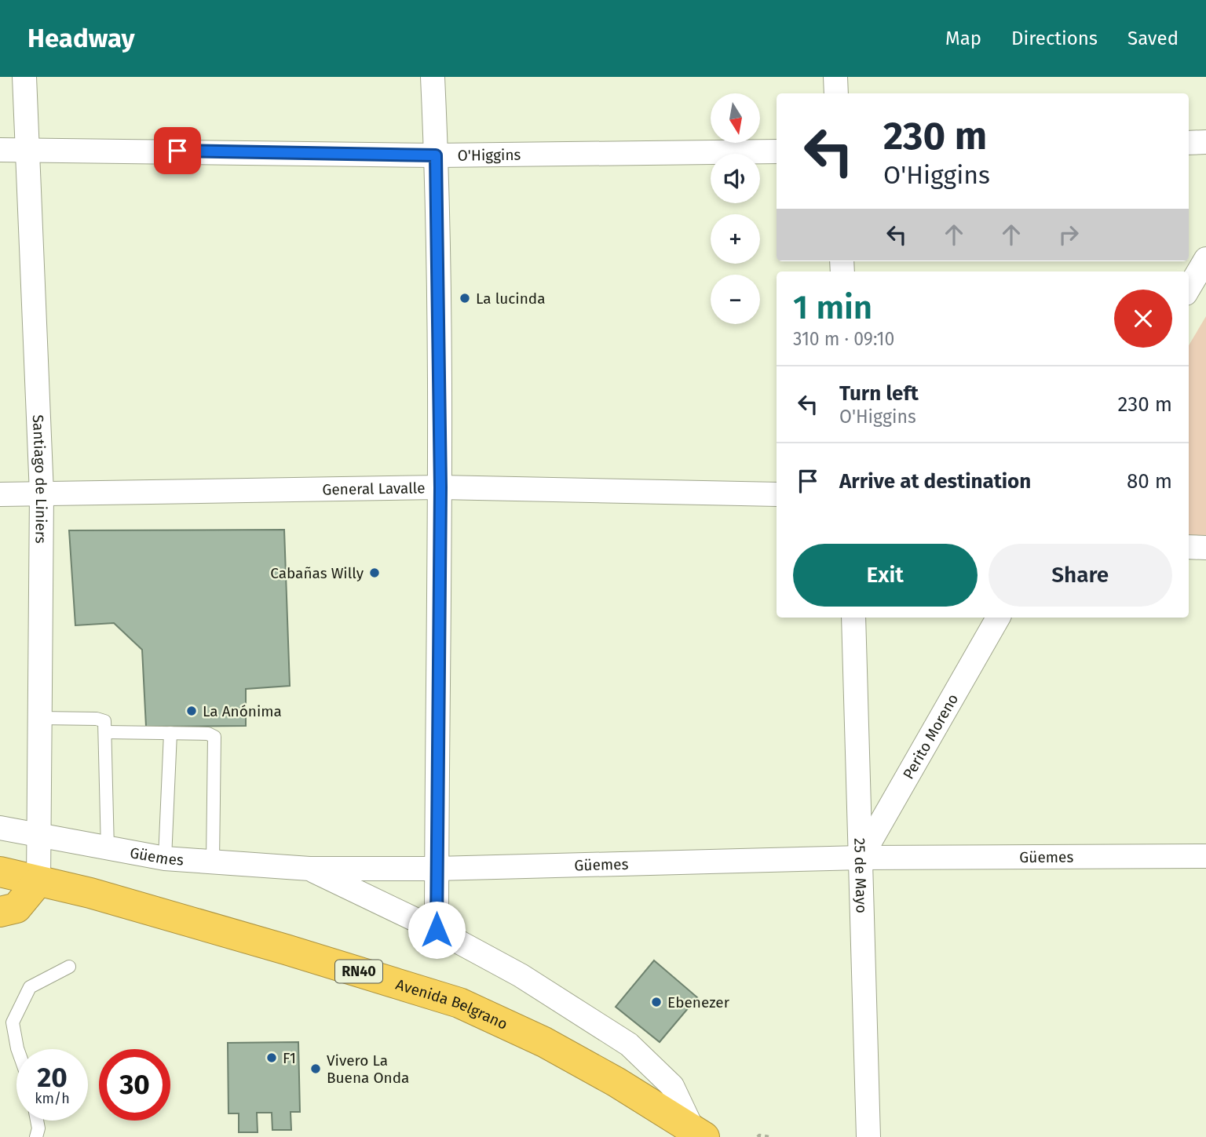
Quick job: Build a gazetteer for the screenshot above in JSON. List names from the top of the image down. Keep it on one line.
{"streets":{"highway":["RN40","Avenida Belgrano"],"street":["O'Higgins","Santiago de Liniers","General Lavalle","Perito Moreno","Güemes","25 de Mayo"]},"crossings":[["O'Higgins","Santiago de Liniers"],["Santiago de Liniers","General Lavalle"],["Santiago de Liniers","Güemes"],["Santiago de Liniers","Avenida Belgrano"],["Perito Moreno","Güemes"],["Perito Moreno","25 de Mayo"],["Güemes","25 de Mayo"]],"places":["La lucinda","Cabañas Willy","La Anónima","Ebenezer","F1","Vivero La Buena Onda"],"north":"bottom","page":{"header":"Headway","nav":["Map","Directions","Saved"],"map_buttons":["+","−"],"turn":["230 m","O'Higgins"],"heading":["1 min","310 m · 09:10"],"list":[{"name":"Turn left","note":"O'Higgins","value":"230 m"},{"name":"Arrive at destination","value":"80 m"}],"buttons":["Exit","Share"],"speed":"20 km/h","limit":"30"}}
